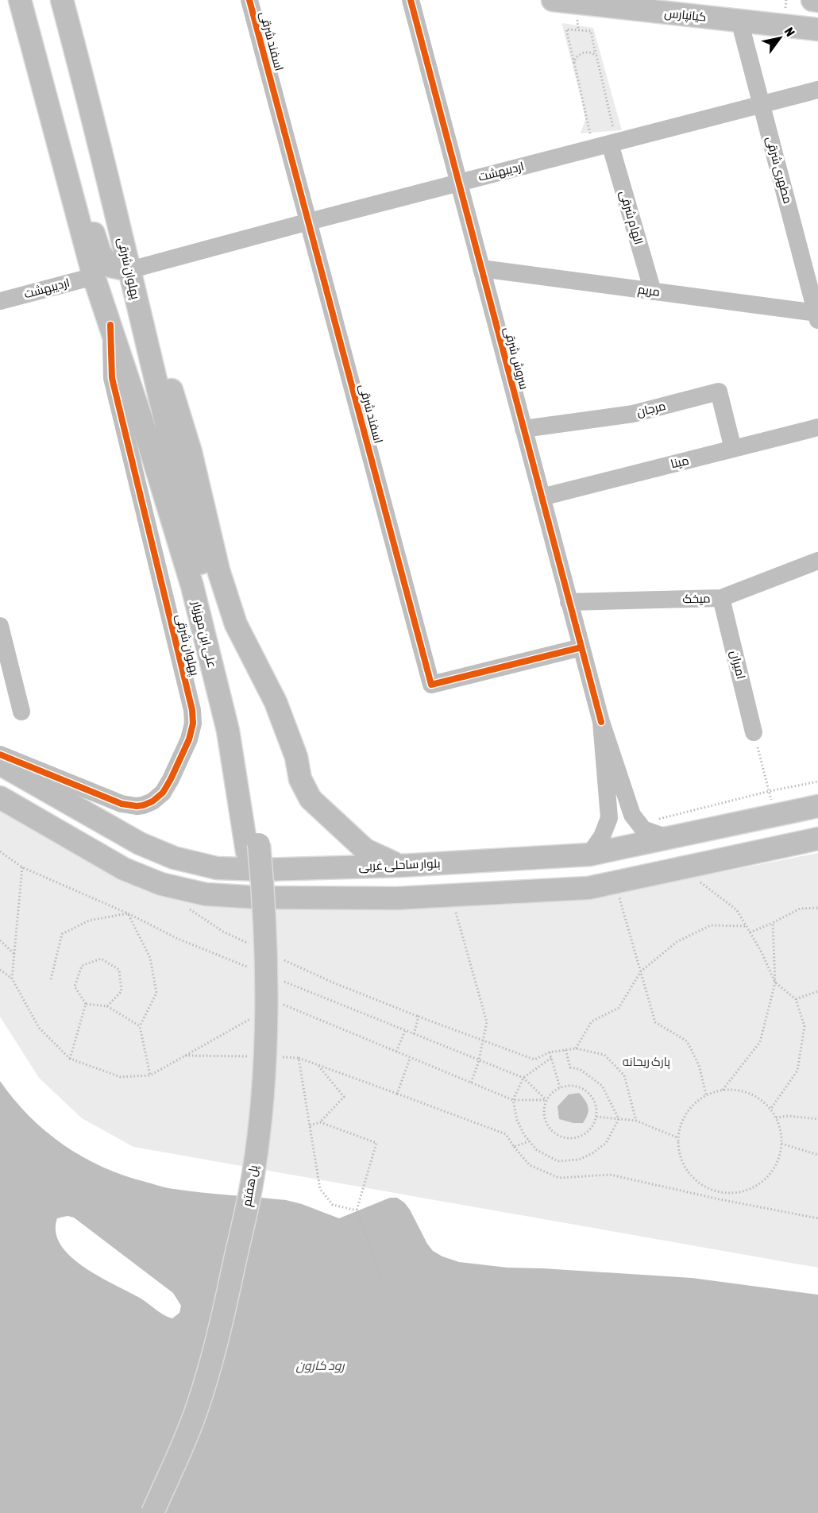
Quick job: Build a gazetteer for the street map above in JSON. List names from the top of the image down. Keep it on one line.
{"streets":{"main road":["کیانپارس","پهلوان شرقی","علی ابن مهزیار","بلوار ساحلی غربی","پل هفتم"],"street":["اسفند شرقی","مطهری شرقی","اردیبهشت","الهام شرقی","مریم","سروش شرقی","مرجان","مینا","میخک","امیران"]},"crossings":[["کیانپارس","مطهری شرقی"],["اسفند شرقی","اردیبهشت"],["اسفند شرقی","سروش شرقی"],["مطهری شرقی","اردیبهشت"],["مطهری شرقی","مریم"],["اردیبهشت","الهام شرقی"],["اردیبهشت","پهلوان شرقی"],["اردیبهشت","سروش شرقی"],["الهام شرقی","مریم"],["پهلوان شرقی","علی ابن مهزیار"],["پهلوان شرقی","پل هفتم"],["مریم","سروش شرقی"],["سروش شرقی","مرجان"],["سروش شرقی","مینا"],["سروش شرقی","میخک"],["مرجان","مینا"],["میخک","امیران"],["علی ابن مهزیار","پل هفتم"]],"water":["رود کارون"],"parks":["پارک ریحانه"],"north":"top right"}
